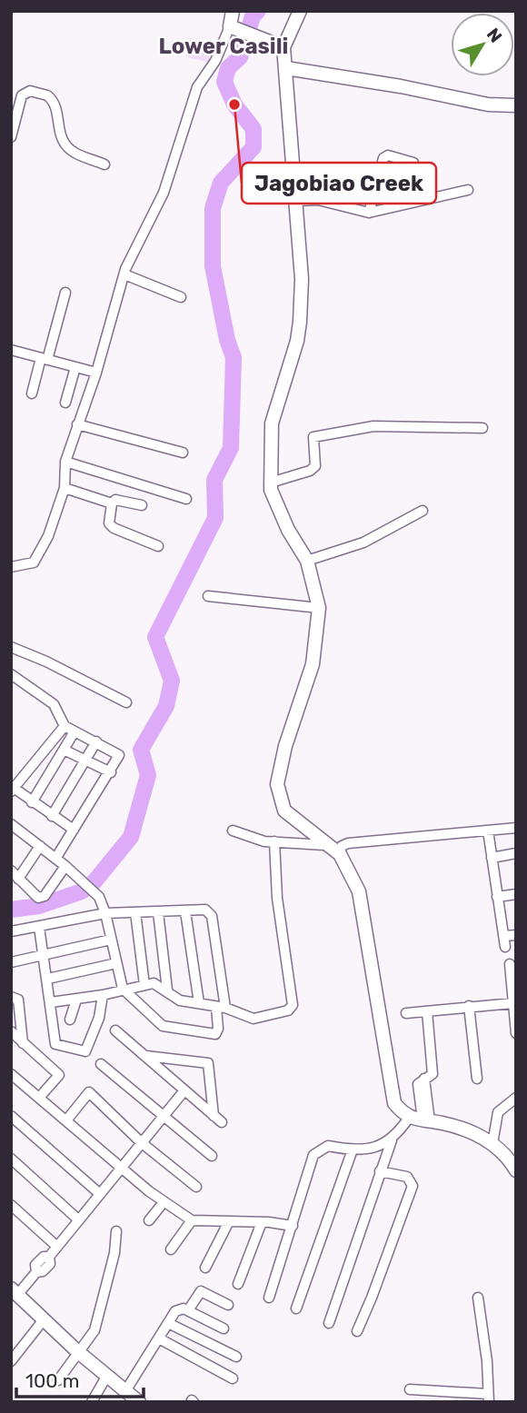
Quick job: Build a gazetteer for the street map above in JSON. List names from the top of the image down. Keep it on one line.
{"districts":["Lower Casili"],"places":["Jagobiao Creek"],"scale_bar":"100 m","north":"top right"}
